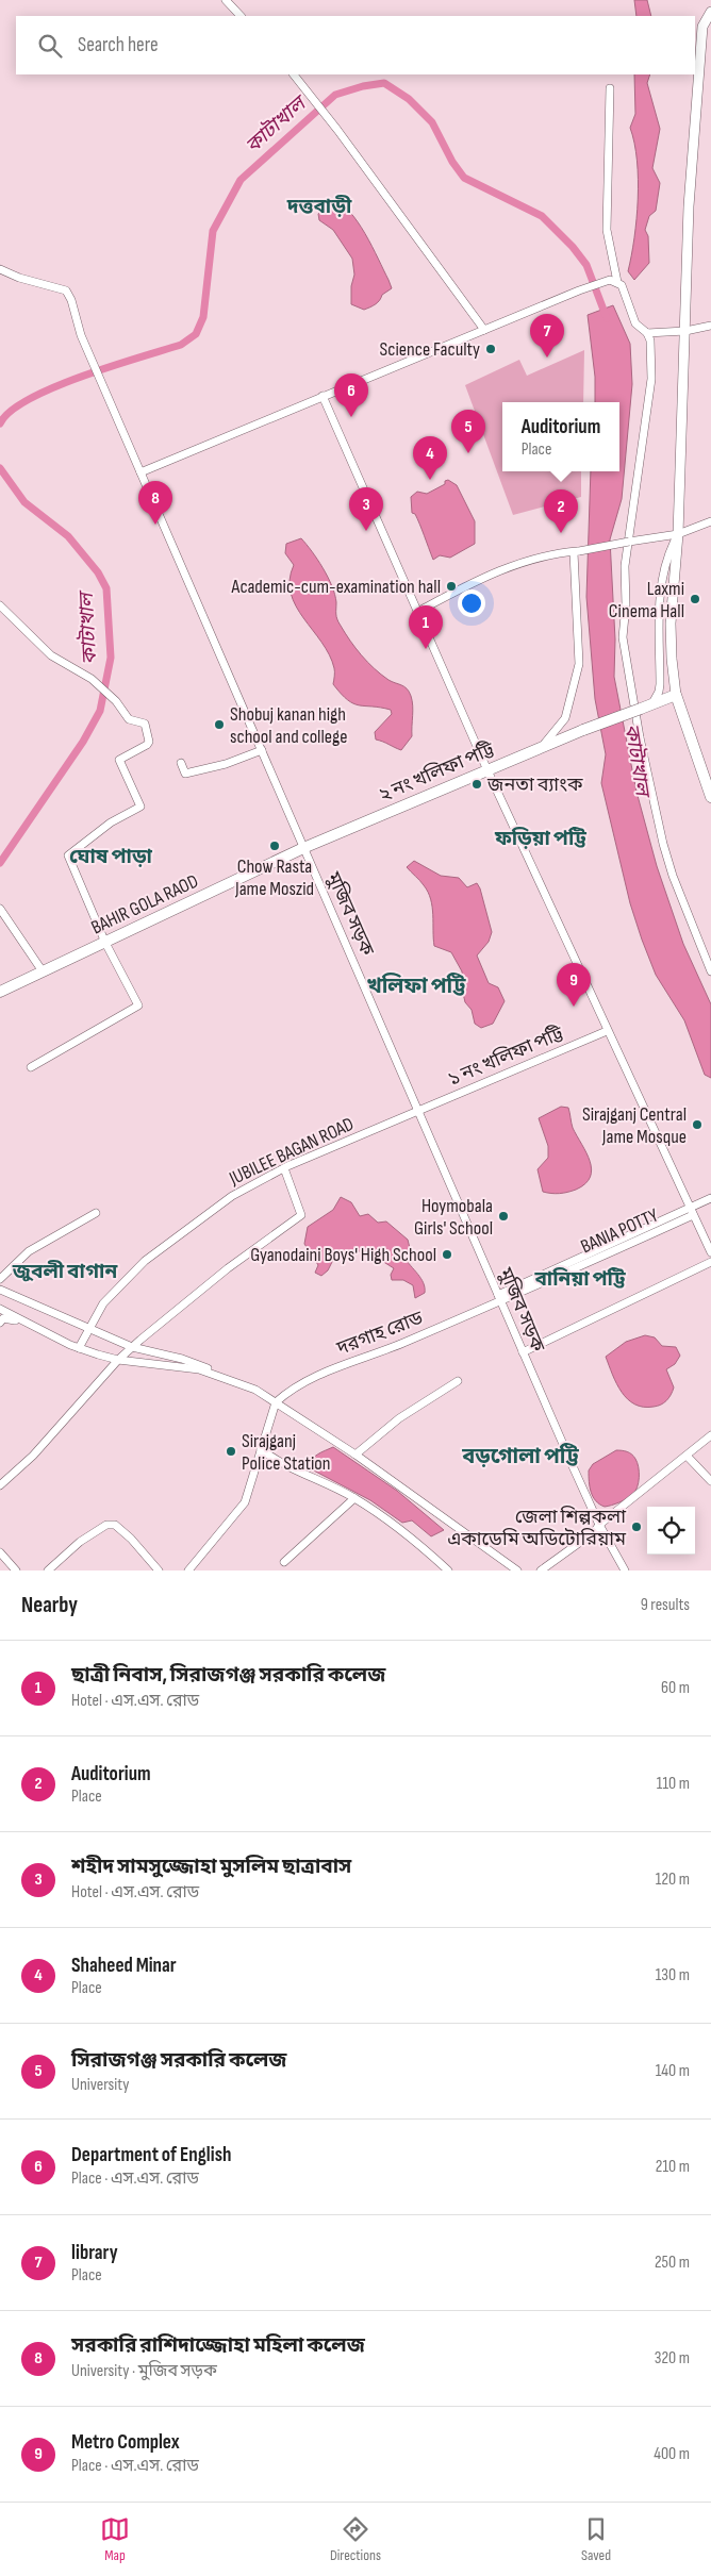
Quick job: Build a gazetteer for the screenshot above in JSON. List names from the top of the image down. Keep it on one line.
{"streets":{"main road":["২ নং খলিফা পট্টি","BAHIR GOLA RAOD"],"street":["মুজিব সড়ক","১ নং খলিফা পট্টি","JUBILEE BAGAN ROAD","BANIA POTTY","দরগাহ রোড"]},"crossings":[["২ নং খলিফা পট্টি","BAHIR GOLA RAOD"],["২ নং খলিফা পট্টি","মুজিব সড়ক"],["BAHIR GOLA RAOD","মুজিব সড়ক"],["মুজিব সড়ক","১ নং খলিফা পট্টি"],["মুজিব সড়ক","JUBILEE BAGAN ROAD"],["মুজিব সড়ক","BANIA POTTY"],["মুজিব সড়ক","দরগাহ রোড"],["১ নং খলিফা পট্টি","JUBILEE BAGAN ROAD"],["BANIA POTTY","দরগাহ রোড"]],"districts":["দত্তবাড়ী","ফড়িয়া পট্টি","ঘোষ পাড়া","খলিফা পট্টি","জুবলী বাগান","বানিয়া পট্টি","বড়গোলা পট্টি"],"water":["কাটাখাল"],"places":["Science Faculty","Academic-cum-examination hall","Laxmi Cinema Hall","Shobuj kanan high school and college","জনতা ব্যাংক","Chow Rasta Jame Moszid","Sirajganj Central Jame Mosque","Hoymobala Girls' School","Gyanodaini Boys' High School","Sirajganj Police Station","জেলা শিল্পকলা একাডেমি অডিটোরিয়াম"],"page":{"search":"Search here","pins":["7","6","5","4","8","3","2","1","9"],"popup":["Auditorium","Place"],"heading":["Nearby","9 results"],"list":[{"mark":"1","name":"ছাত্রী নিবাস, সিরাজগঞ্জ সরকারি কলেজ","note":"Hotel · এস.এস. রোড","value":"60 m"},{"mark":"2","name":"Auditorium","note":"Place","value":"110 m"},{"mark":"3","name":"শহীদ সামসুজ্জোহা মুসলিম ছাত্রাবাস","note":"Hotel · এস.এস. রোড","value":"120 m"},{"mark":"4","name":"Shaheed Minar","note":"Place","value":"130 m"},{"mark":"5","name":"সিরাজগঞ্জ সরকারি কলেজ","note":"University","value":"140 m"},{"mark":"6","name":"Department of English","note":"Place · এস.এস. রোড","value":"210 m"},{"mark":"7","name":"library","note":"Place","value":"250 m"},{"mark":"8","name":"সরকারি রাশিদাজ্জোহা মহিলা কলেজ","note":"University · মুজিব সড়ক","value":"320 m"},{"mark":"9","name":"Metro Complex","note":"Place · এস.এস. রোড","value":"400 m"}],"nav":["Map","Directions","Saved"]}}
